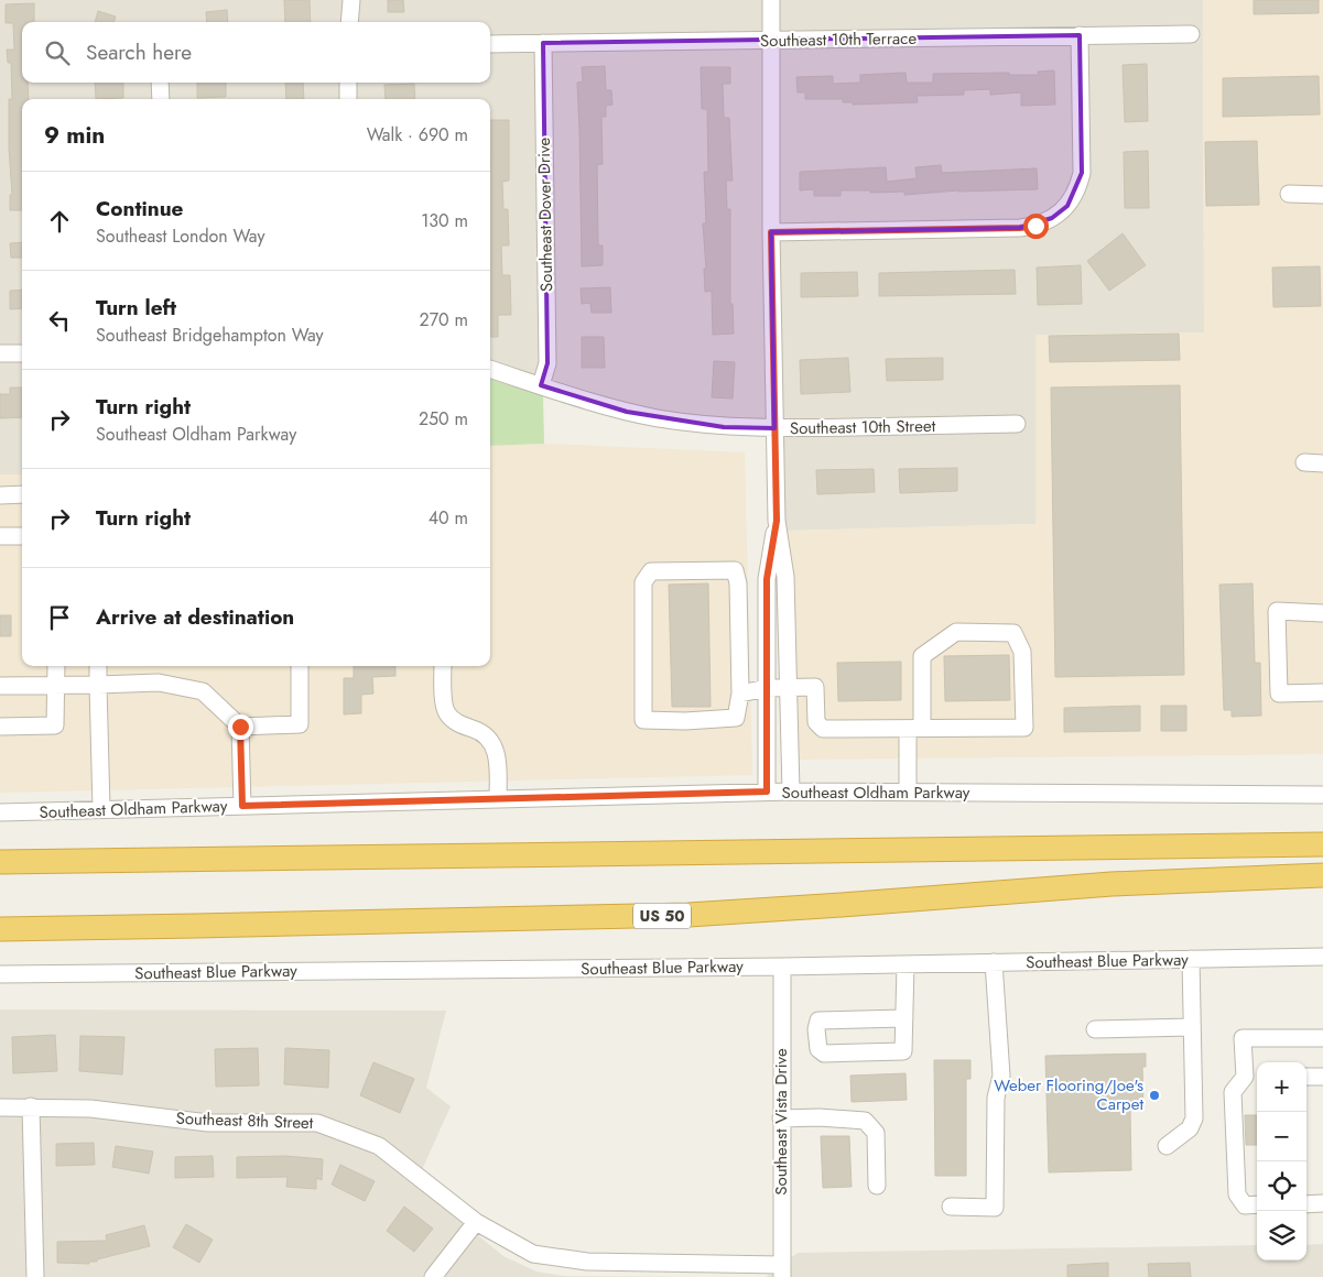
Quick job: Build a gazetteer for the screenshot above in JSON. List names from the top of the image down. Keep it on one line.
{"streets":{"highway":["US 50"],"street":["Southeast 10th Terrace","Southeast Dover Drive","Southeast 10th Street","Southeast Oldham Parkway","Southeast Blue Parkway","Southeast 8th Street","Southeast Vista Drive"]},"crossings":[["Southeast 10th Terrace","Southeast Dover Drive"],["Southeast Dover Drive","Southeast 10th Street"],["Southeast Blue Parkway","Southeast Vista Drive"],["Southeast 8th Street","Southeast Vista Drive"]],"places":["Weber Flooring/Joe's Carpet"],"page":{"search":"Search here","heading":["9 min","Walk · 690 m"],"list":[["Continue","Southeast London Way","130 m"],["Turn left","Southeast Bridgehampton Way","270 m"],["Turn right","Southeast Oldham Parkway","250 m"],["Turn right","40 m"],"Arrive at destination"],"map_buttons":["+","−"]}}
